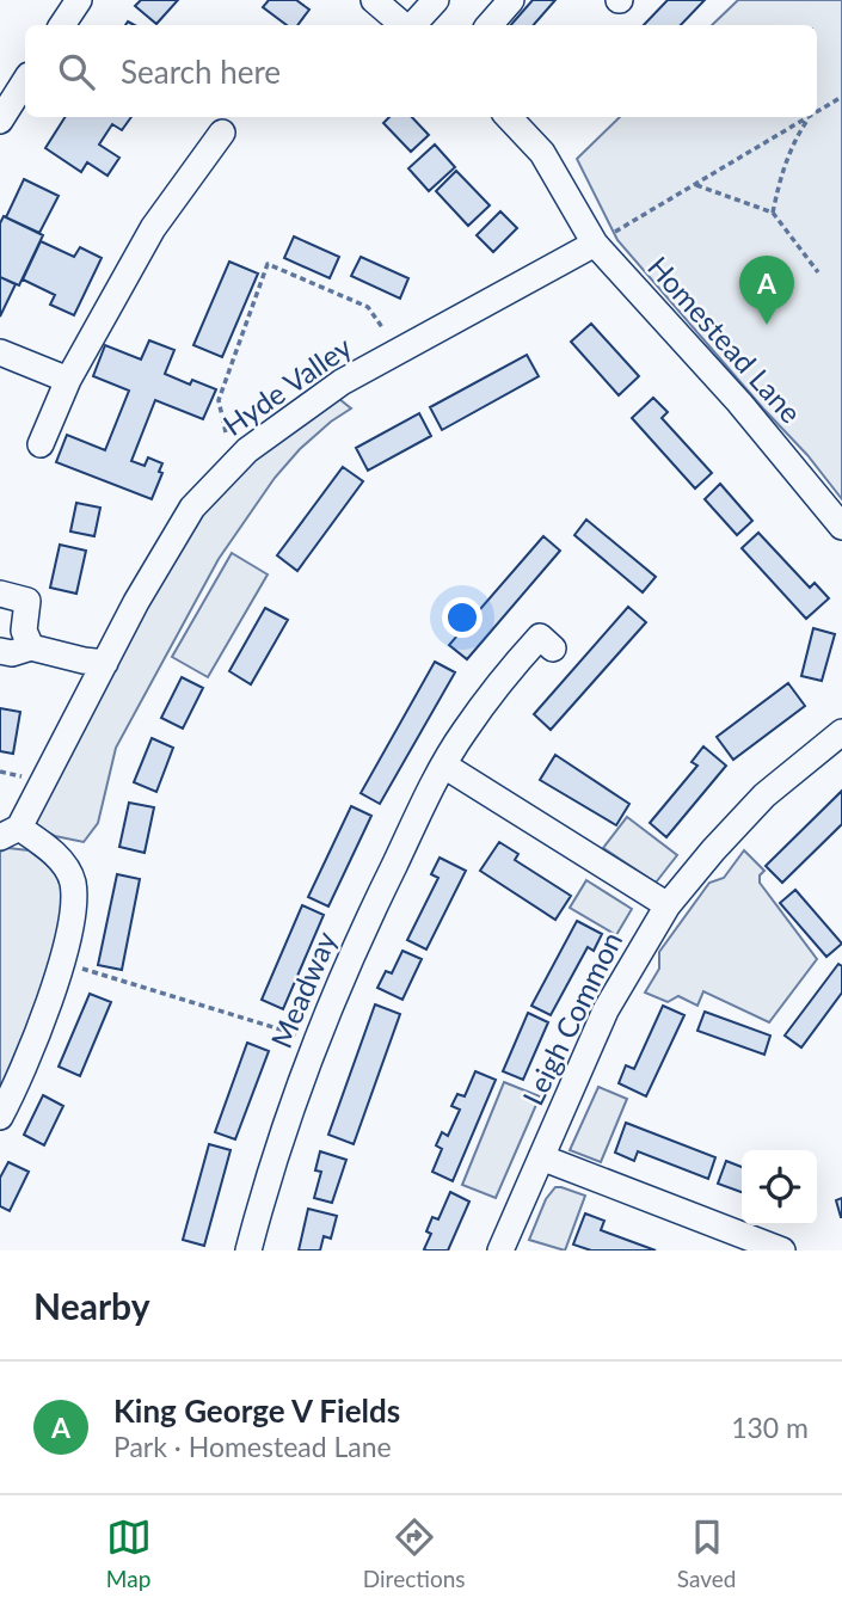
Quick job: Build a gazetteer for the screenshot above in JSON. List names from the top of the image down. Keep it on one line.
{"streets":{"street":["Homestead Lane","Hyde Valley","Meadway","Leigh Common"]},"crossings":[["Homestead Lane","Hyde Valley"]],"page":{"search":"Search here","pins":"A","heading":"Nearby","list":[{"mark":"A","name":"King George V Fields","note":"Park · Homestead Lane","value":"130 m"}],"nav":["Map","Directions","Saved"]}}
